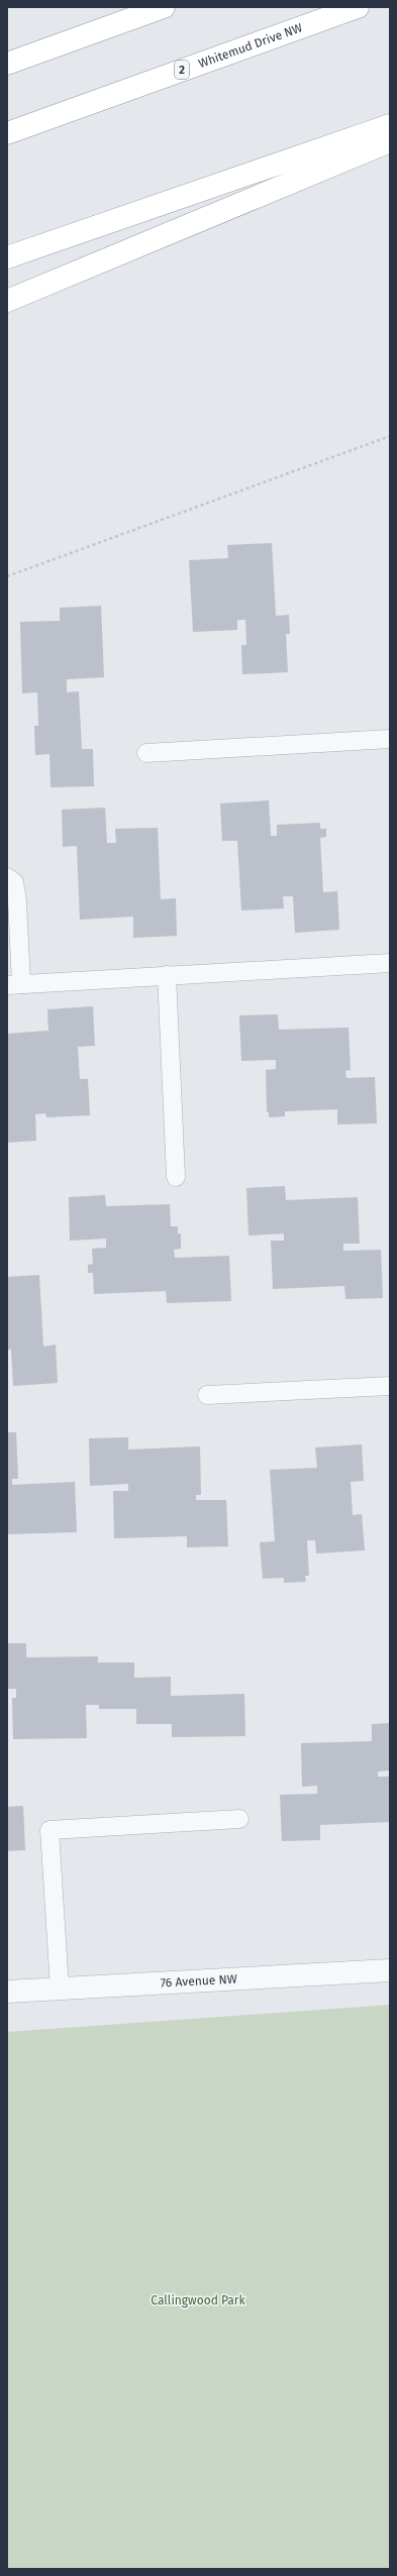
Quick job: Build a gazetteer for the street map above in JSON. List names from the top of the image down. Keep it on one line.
{"streets":{"highway":["Whitemud Drive NW","2"],"street":["76 Avenue NW"]},"parks":["Callingwood Park"]}
